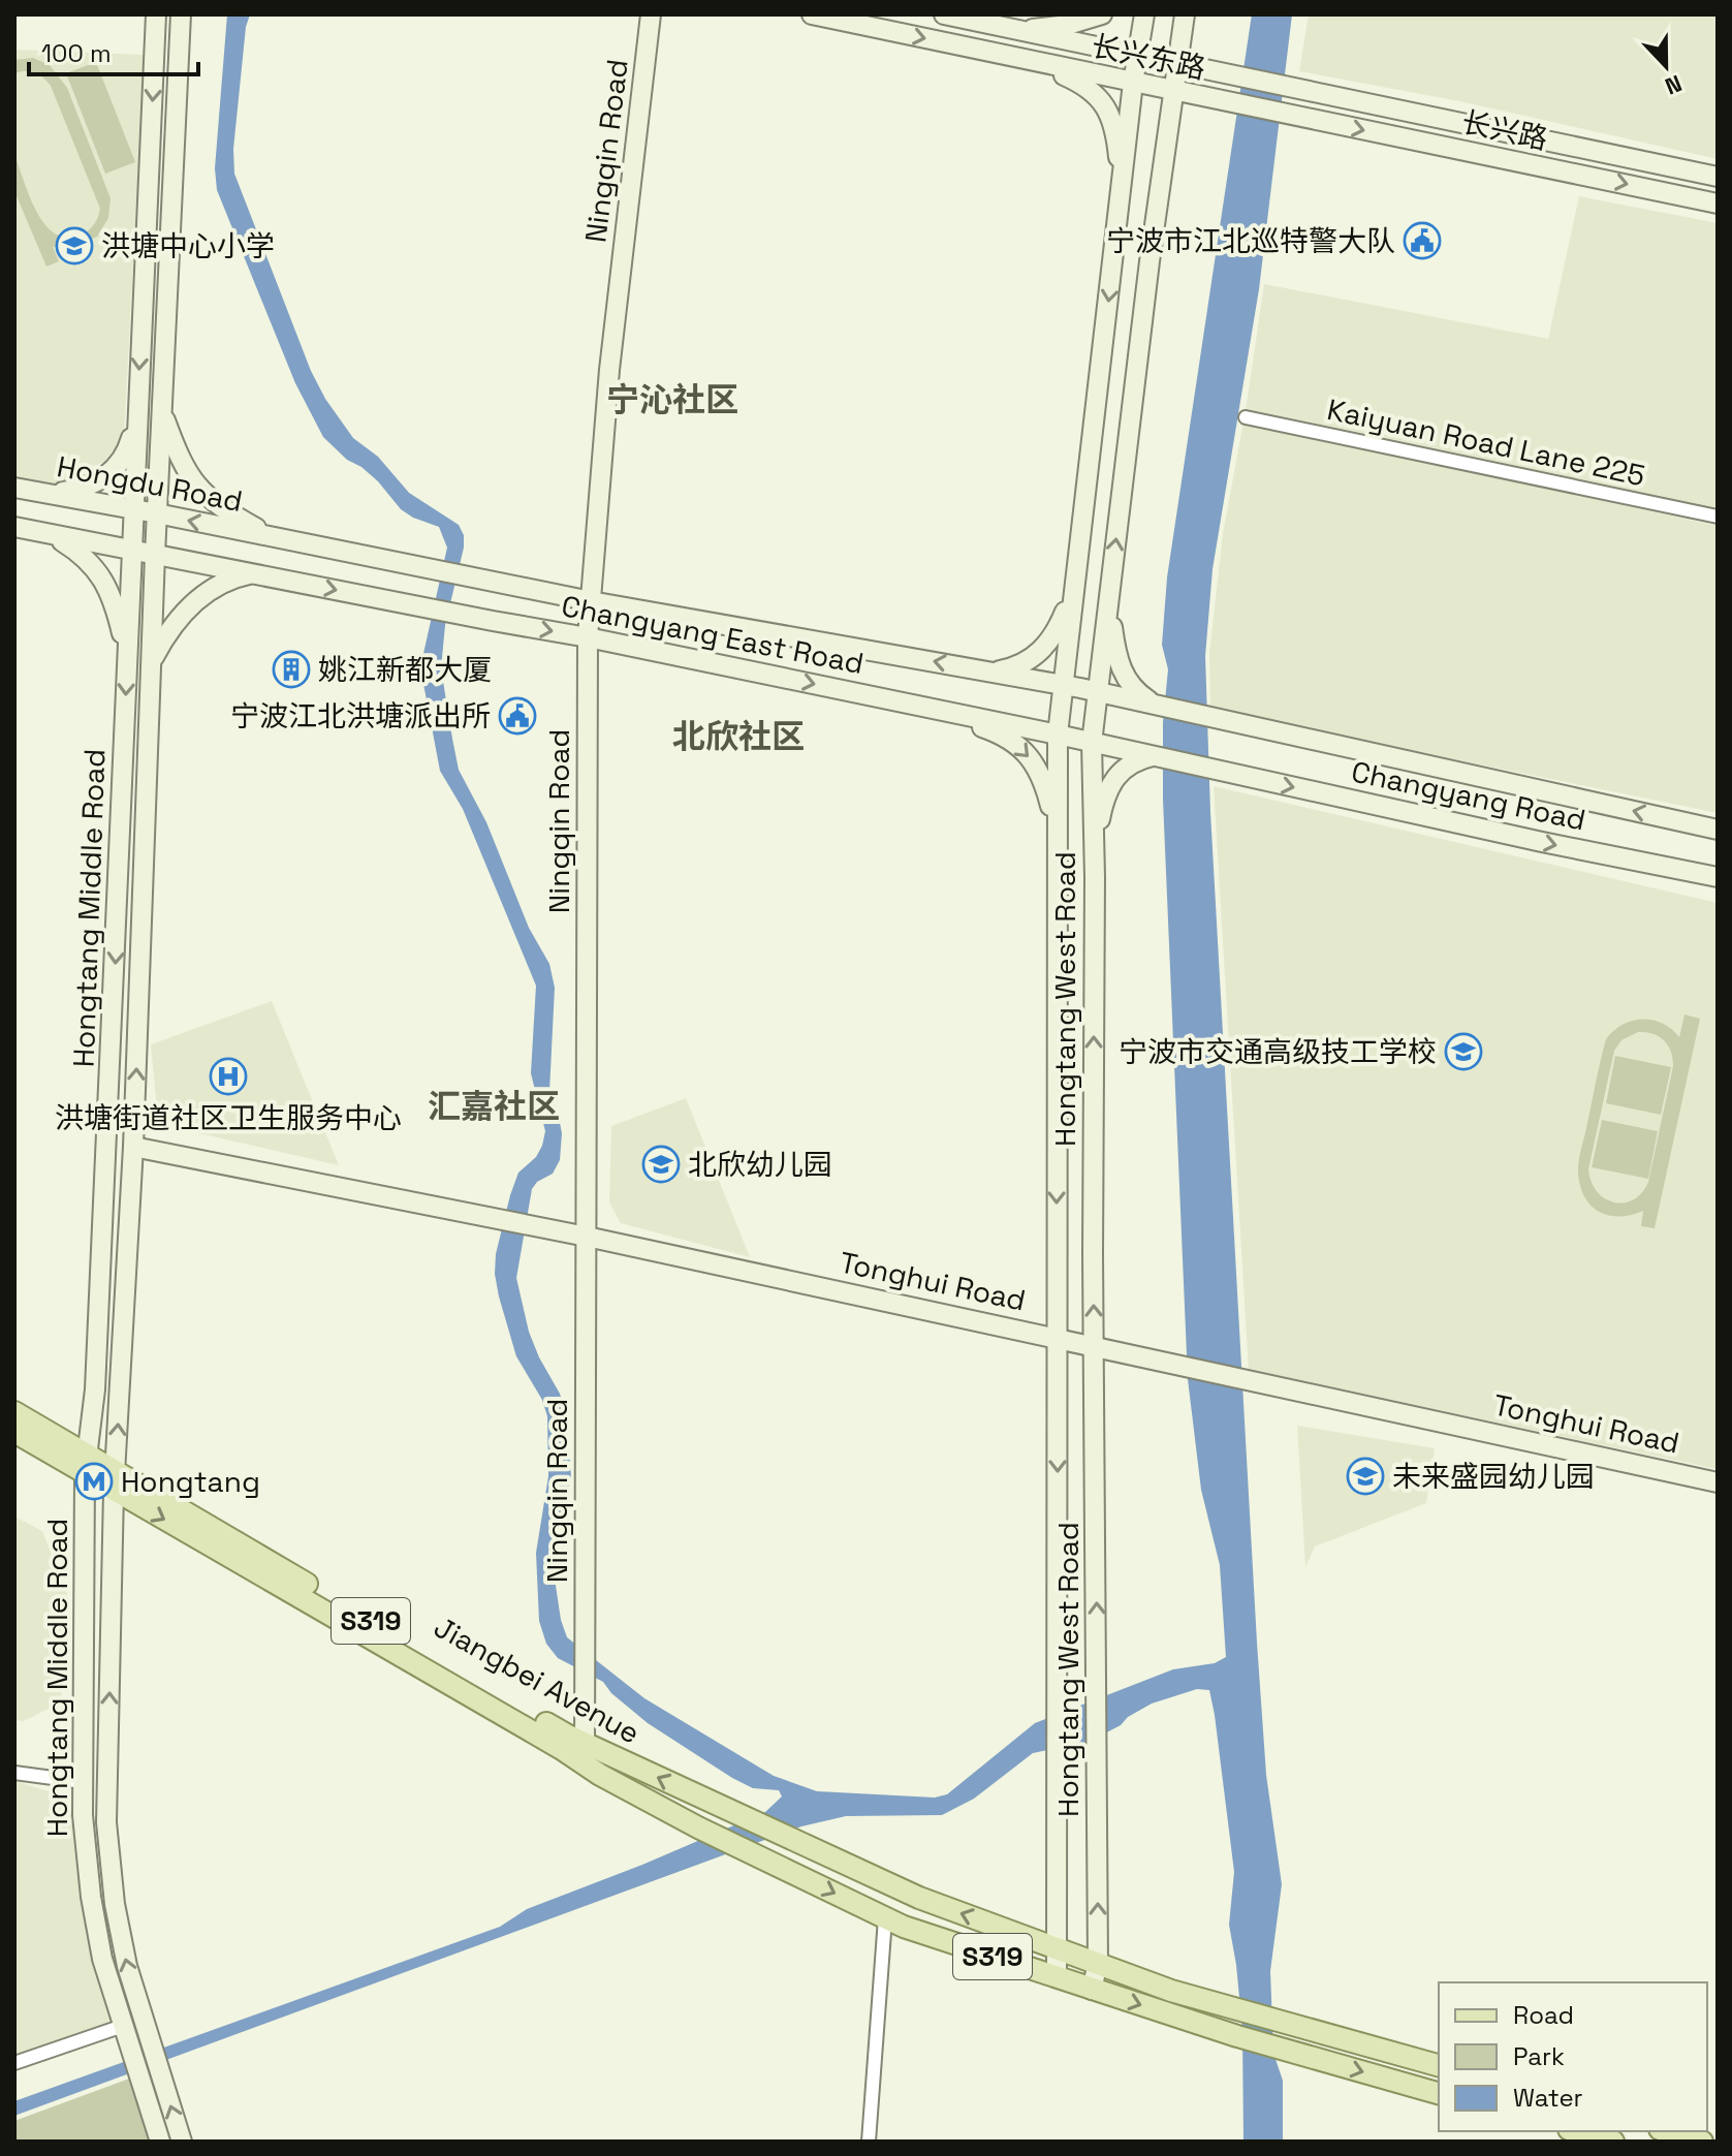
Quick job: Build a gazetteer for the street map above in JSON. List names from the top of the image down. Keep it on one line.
{"streets":{"main road":["长兴东路","长兴路","Ningqin Road","Hongdu Road","Changyang East Road","Changyang Road","Hongtang Middle Road","Hongtang West Road","Tonghui Road","S319","Jiangbei Avenue"],"street":["Kaiyuan Road Lane 225"]},"crossings":[["长兴东路","长兴路"],["长兴东路","Hongtang West Road"],["Ningqin Road","Changyang East Road"],["Ningqin Road","Tonghui Road"],["Ningqin Road","Jiangbei Avenue"],["Hongdu Road","Changyang East Road"],["Hongdu Road","Hongtang Middle Road"],["Changyang East Road","Changyang Road"],["Changyang East Road","Hongtang West Road"],["Hongtang Middle Road","Tonghui Road"],["Hongtang Middle Road","Jiangbei Avenue"],["Hongtang West Road","Tonghui Road"],["Hongtang West Road","S319"],["Hongtang West Road","Jiangbei Avenue"],["S319","Jiangbei Avenue"]],"districts":["宁沁社区","北欣社区","汇嘉社区"],"places":{"public building":["宁波市江北巡特警大队","宁波江北洪塘派出所"],"school or university":["洪塘中心小学","宁波市交通高级技工学校","北欣幼儿园","未来盛园幼儿园"],"building":["姚江新都大厦"],"hospital":["洪塘街道社区卫生服务中心"],"metro station":["Hongtang"]},"legend":["Road","Park","Water"],"scale_bar":"100 m","north":"bottom"}
